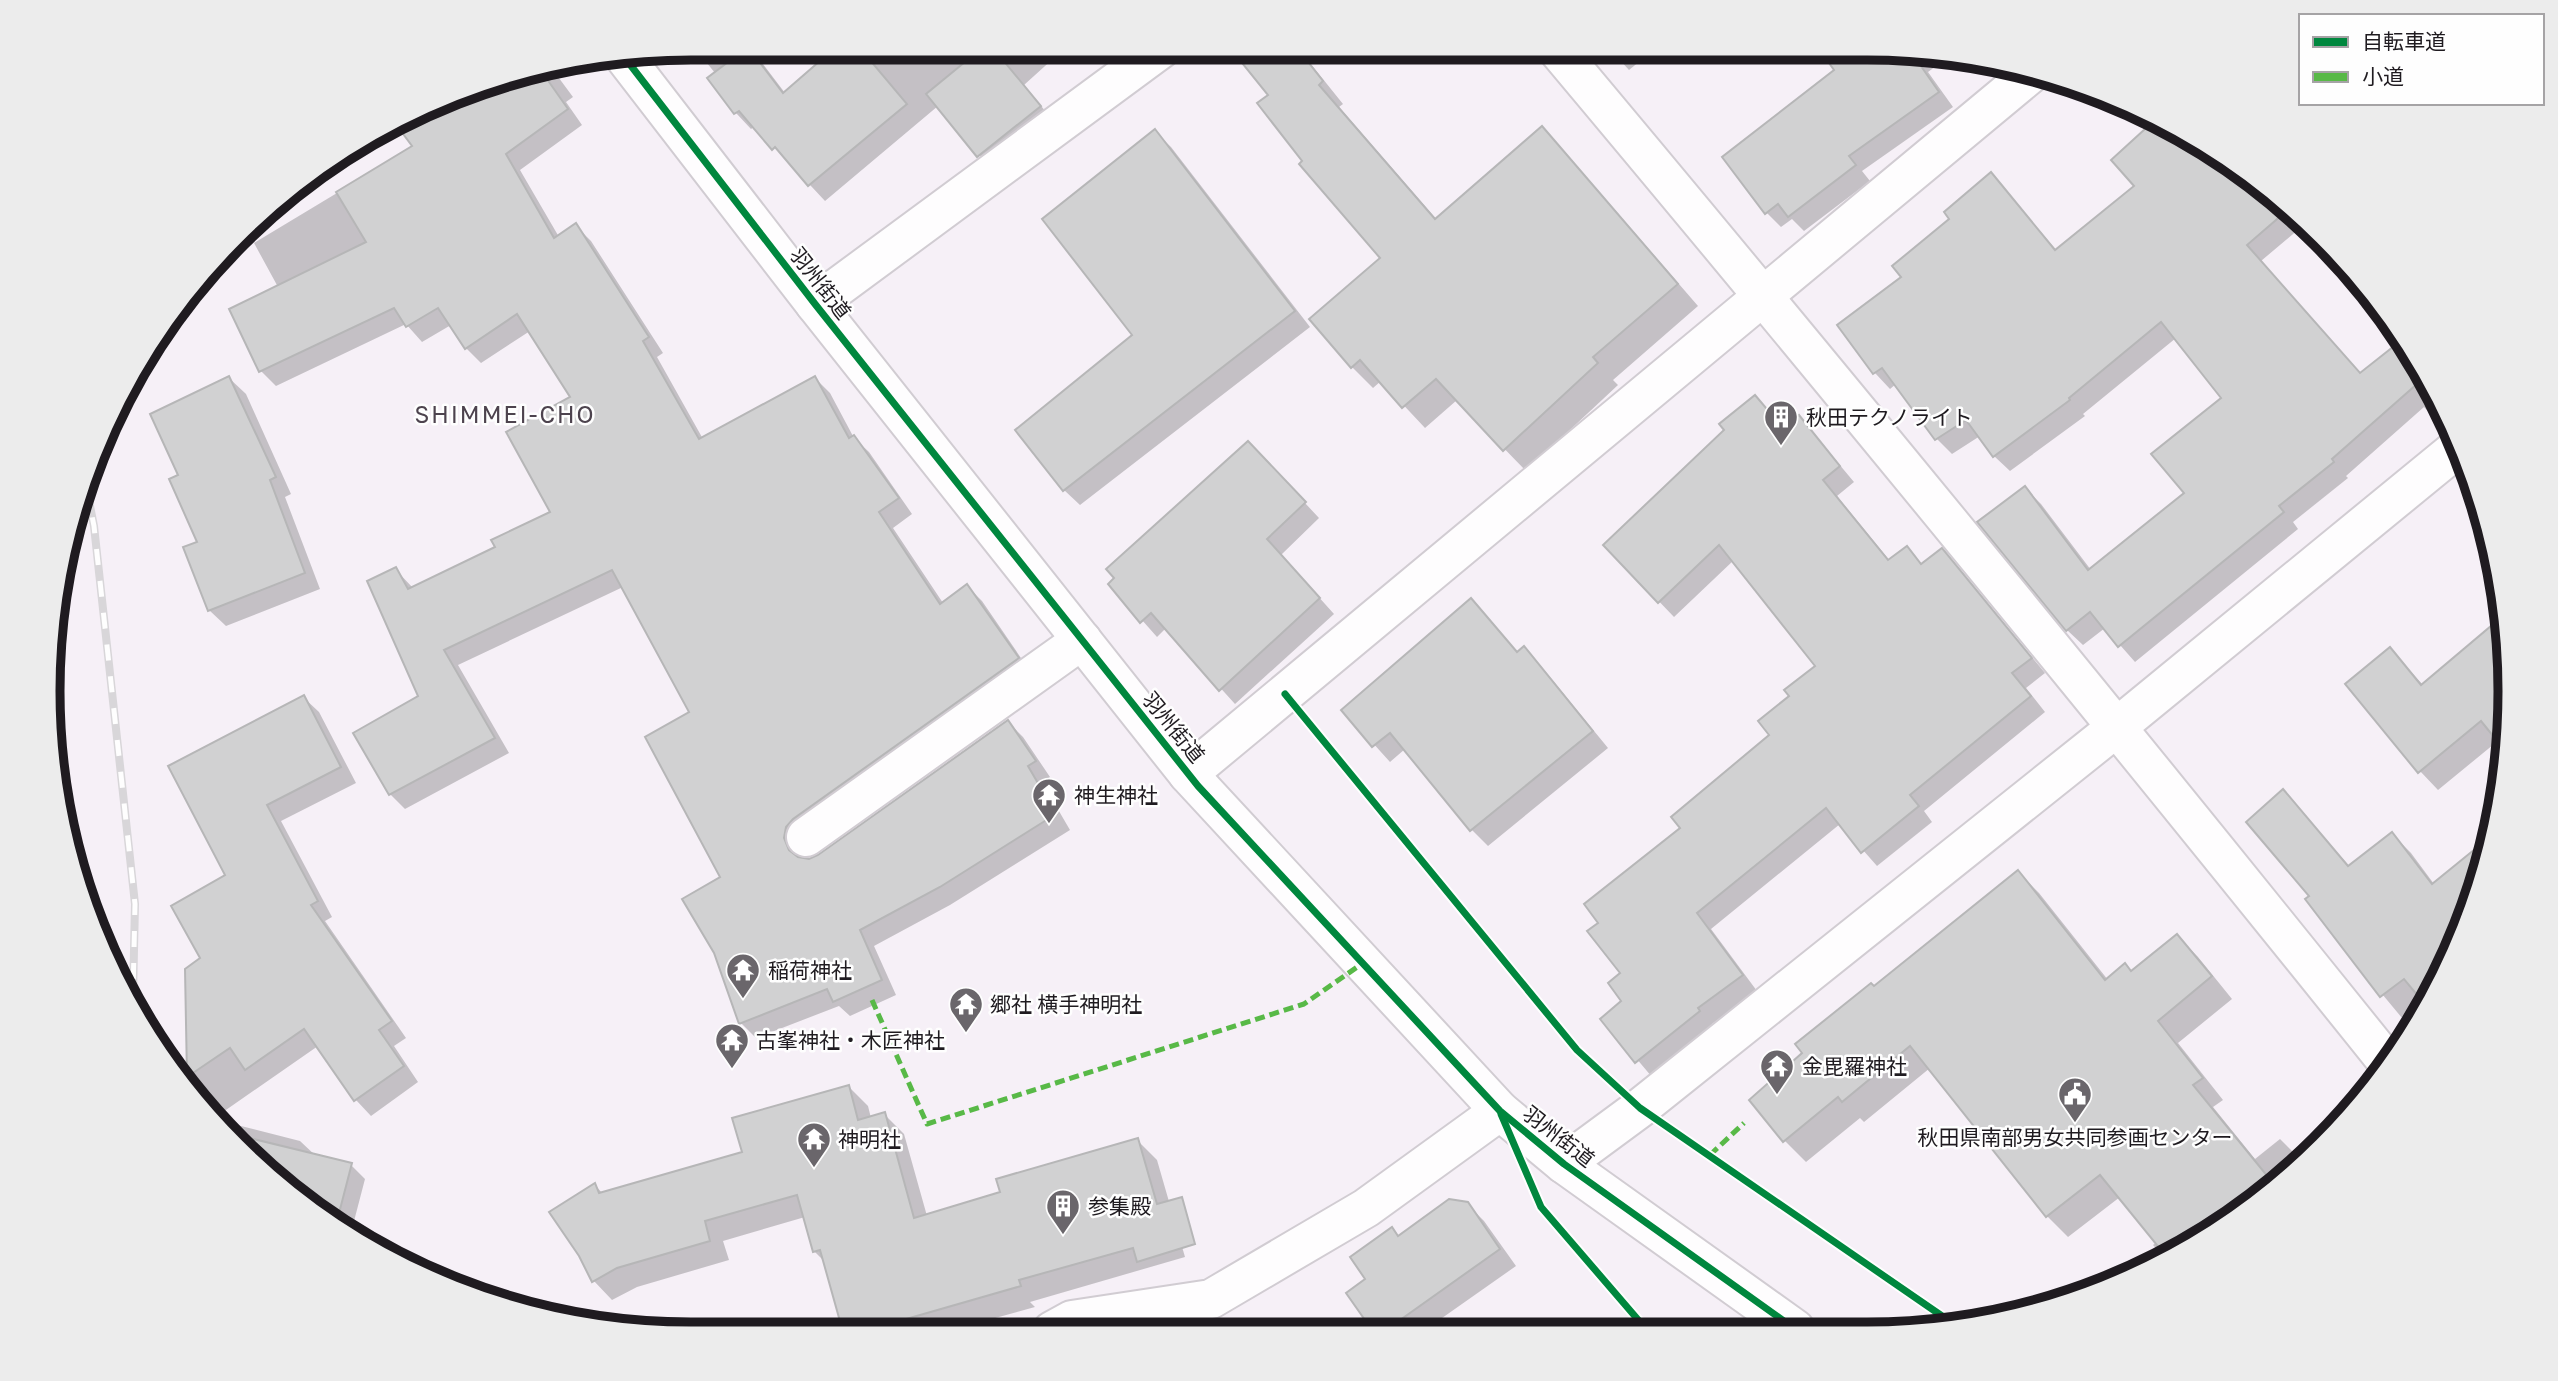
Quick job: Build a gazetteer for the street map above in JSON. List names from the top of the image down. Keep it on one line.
{"streets":{"street":["羽州街道"]},"districts":["SHIMMEI-CHO"],"places":{"building":["秋田テクノライト","参集殿"],"temple":["神生神社","稲荷神社","郷社 横手神明社","古峯神社・木匠神社","金毘羅神社","神明社"],"public building":["秋田県南部男女共同参画センター"]},"legend":["自転車道","小道"]}
